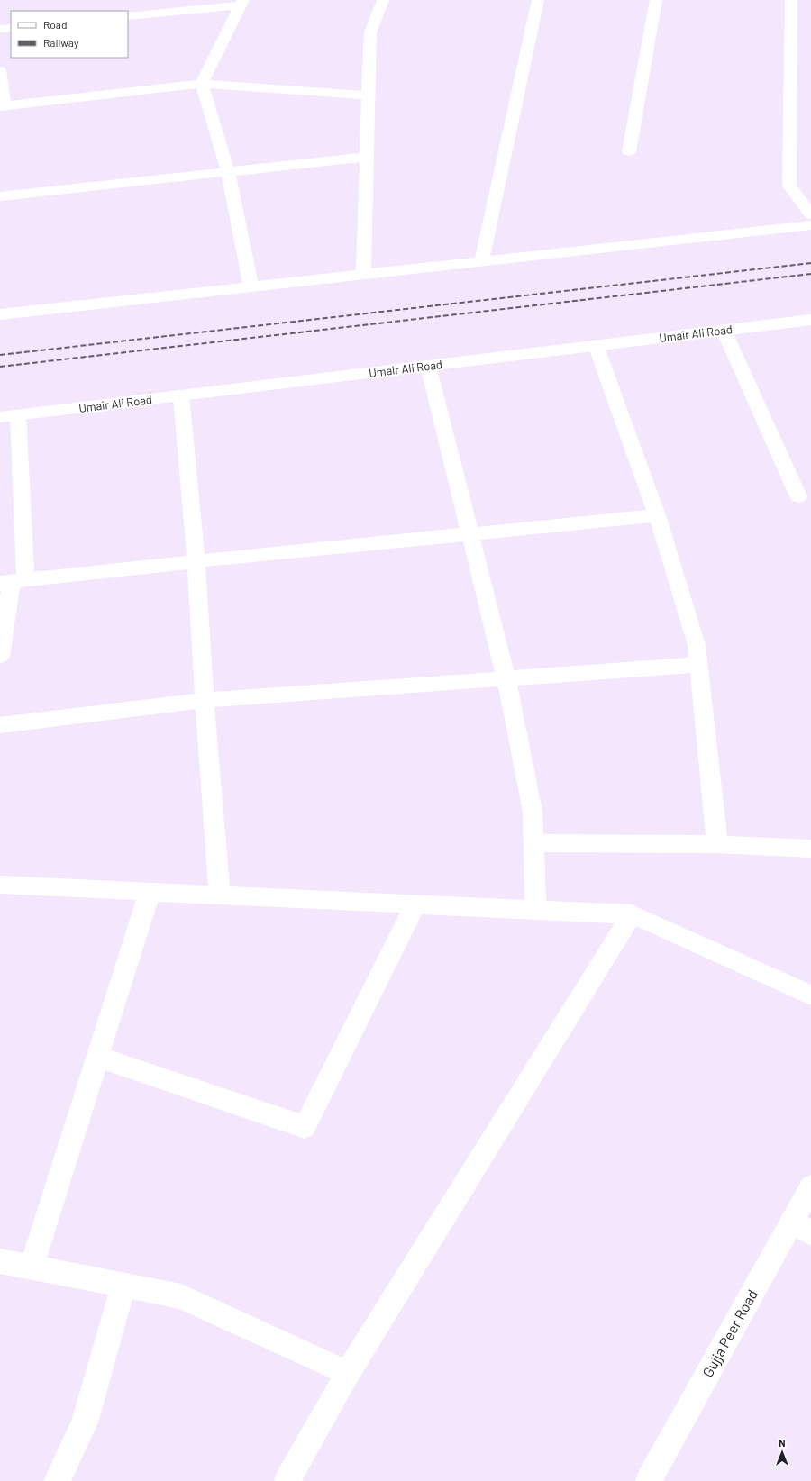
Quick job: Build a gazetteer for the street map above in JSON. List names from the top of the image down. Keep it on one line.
{"streets":{"street":["Umair Ali Road","Gujja Peer Road"]},"legend":["Road","Railway"],"north":"top"}
